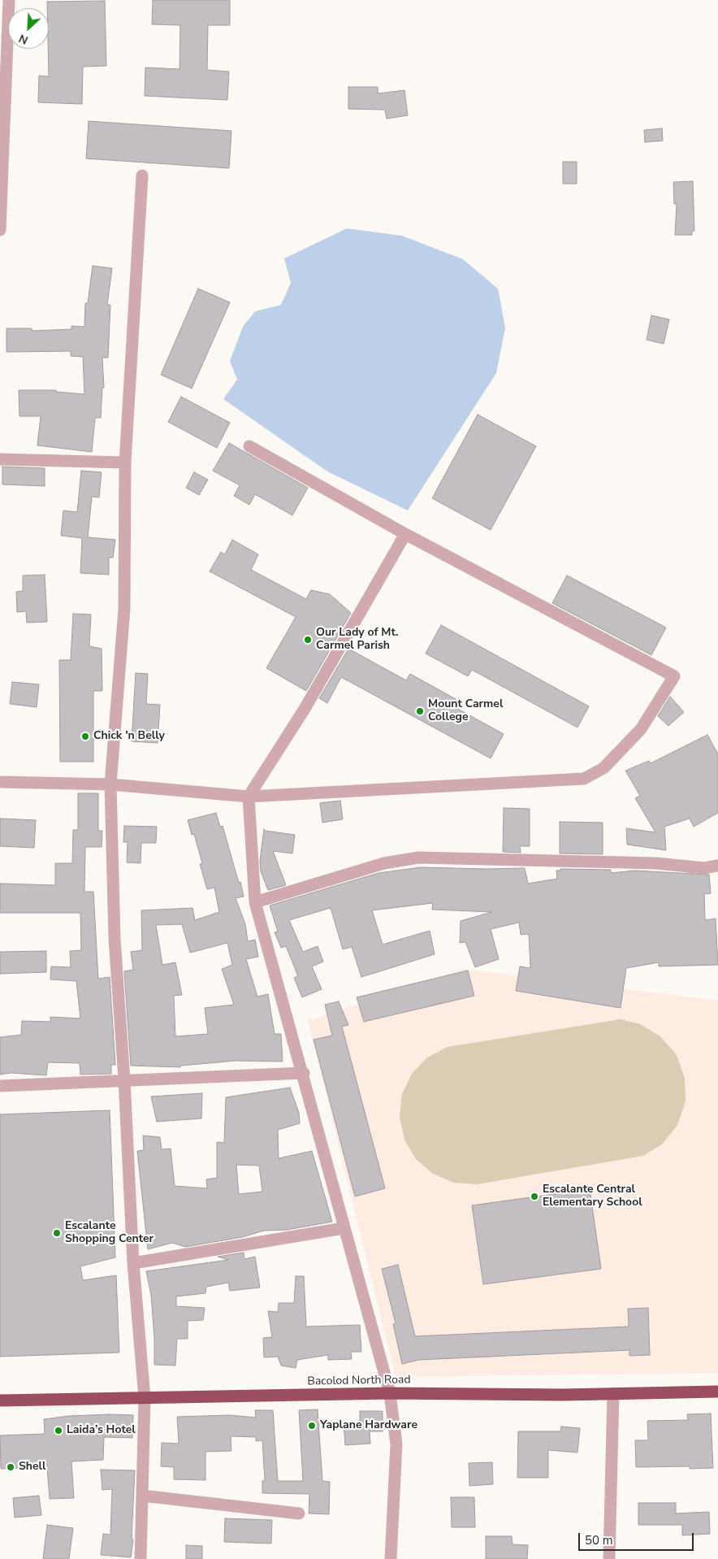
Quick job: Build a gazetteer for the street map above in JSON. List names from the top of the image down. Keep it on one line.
{"streets":{"highway":["Bacolod North Road"]},"places":["Our Lady of Mt. Carmel Parish","Mount Carmel College","Chick 'n Belly","Escalante Central Elementary School","Escalante Shopping Center","Yaplane Hardware","Laida’s Hotel","Shell"],"scale_bar":"50 m","north":"bottom left"}
